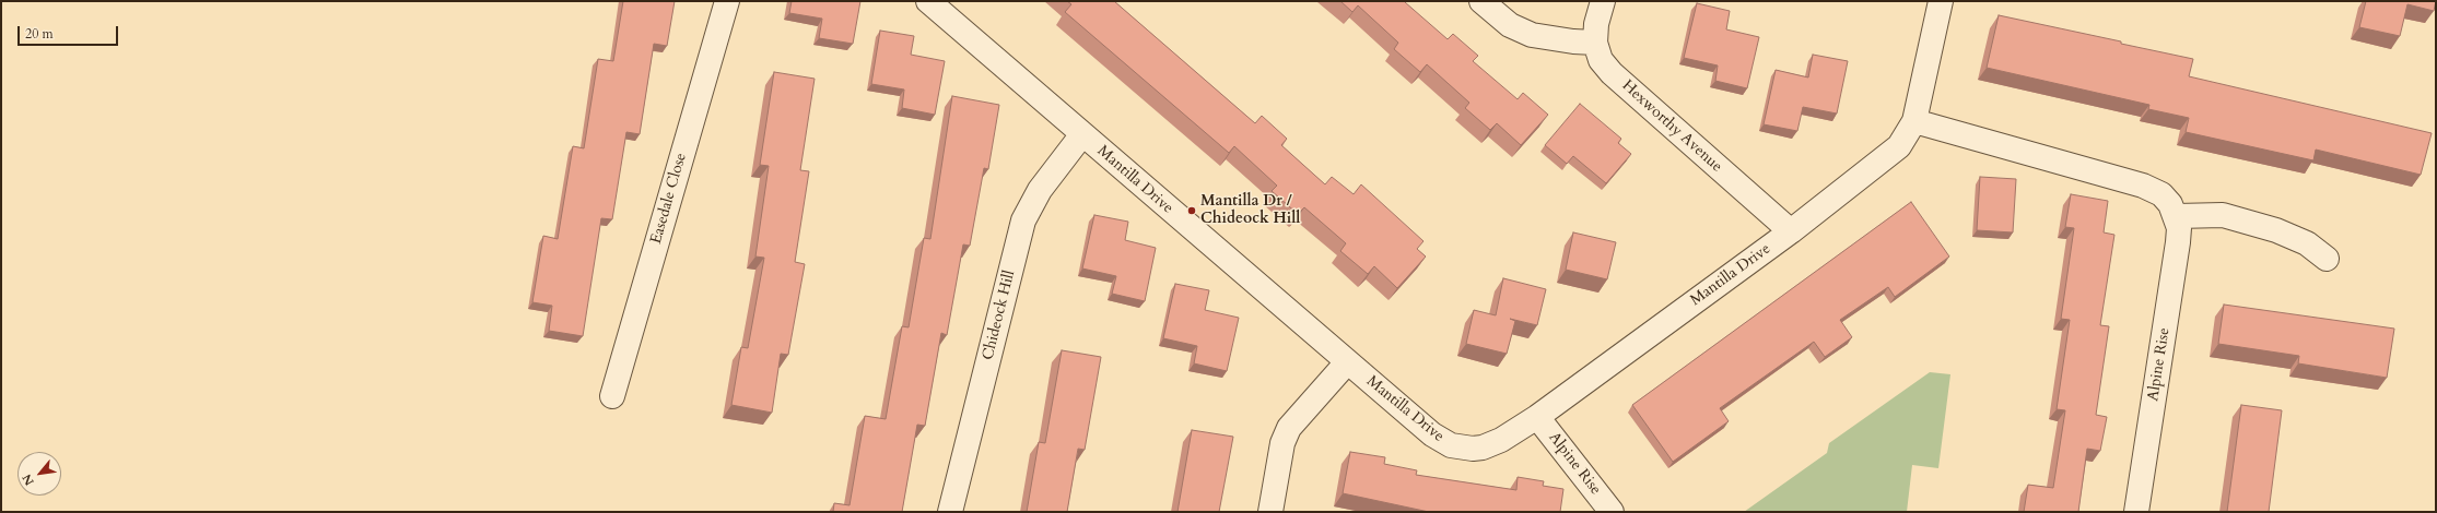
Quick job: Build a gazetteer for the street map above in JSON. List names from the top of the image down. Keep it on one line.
{"streets":{"street":["Hexworthy Avenue","Mantilla Drive","Easedale Close","Chideock Hill","Alpine Rise"]},"crossings":[["Hexworthy Avenue","Mantilla Drive"],["Mantilla Drive","Chideock Hill"],["Mantilla Drive","Alpine Rise"]],"places":["Mantilla Dr / Chideock Hill"],"scale_bar":"20 m","north":"bottom left"}
